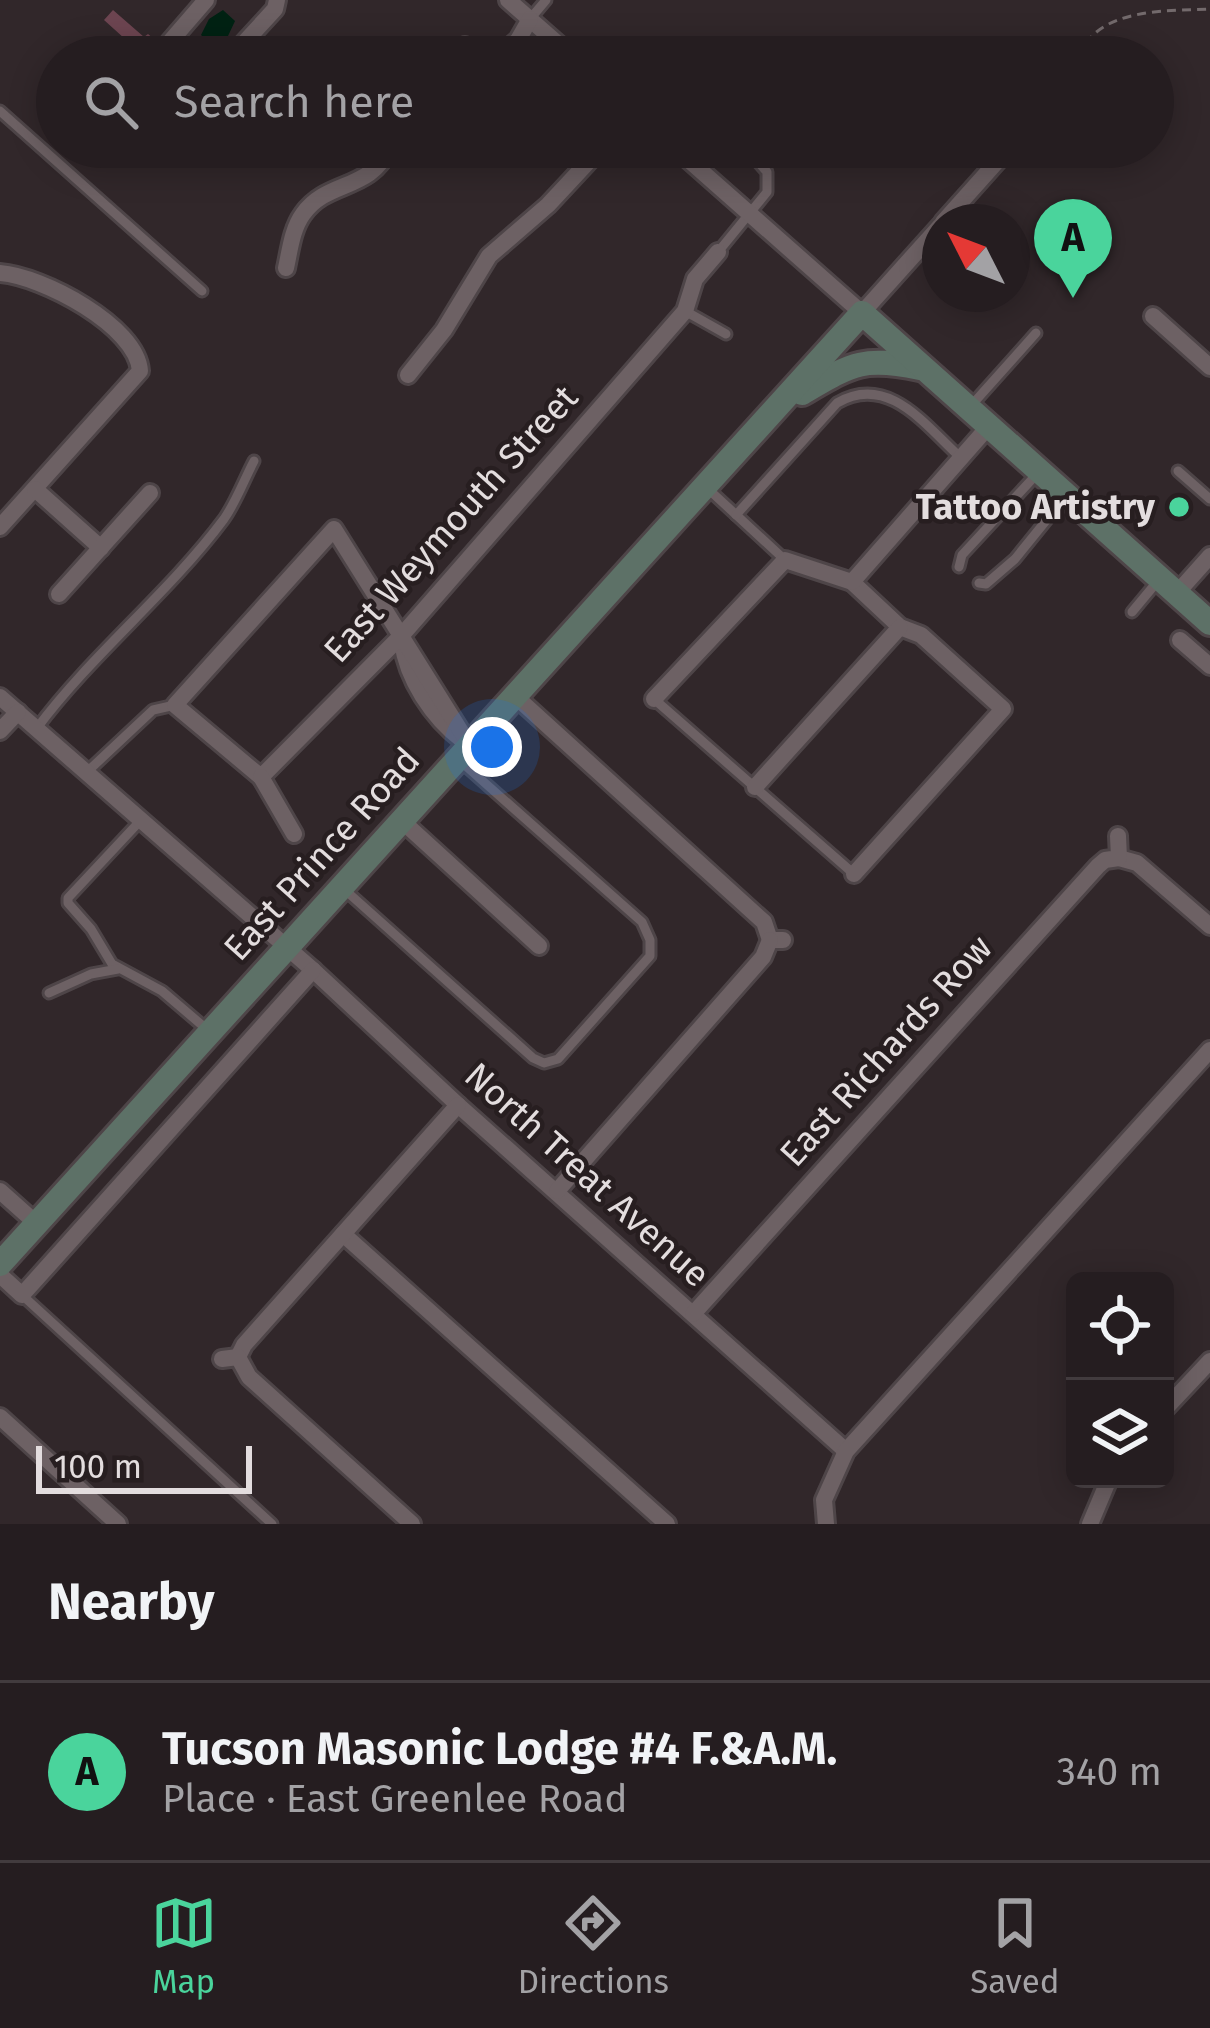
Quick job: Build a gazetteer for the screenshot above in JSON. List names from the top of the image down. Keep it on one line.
{"streets":{"main road":["East Prince Road"],"street":["East Weymouth Street","East Richards Row","North Treat Avenue"]},"crossings":[["East Prince Road","North Treat Avenue"],["East Richards Row","North Treat Avenue"]],"places":["Tattoo Artistry"],"scale_bar":"100 m","north":"top left","page":{"search":"Search here","pins":"A","scale":"100 m","heading":"Nearby","list":[{"mark":"A","name":"Tucson Masonic Lodge #4 F.&A.M.","note":"Place · East Greenlee Road","value":"340 m"}],"nav":["Map","Directions","Saved"]}}
